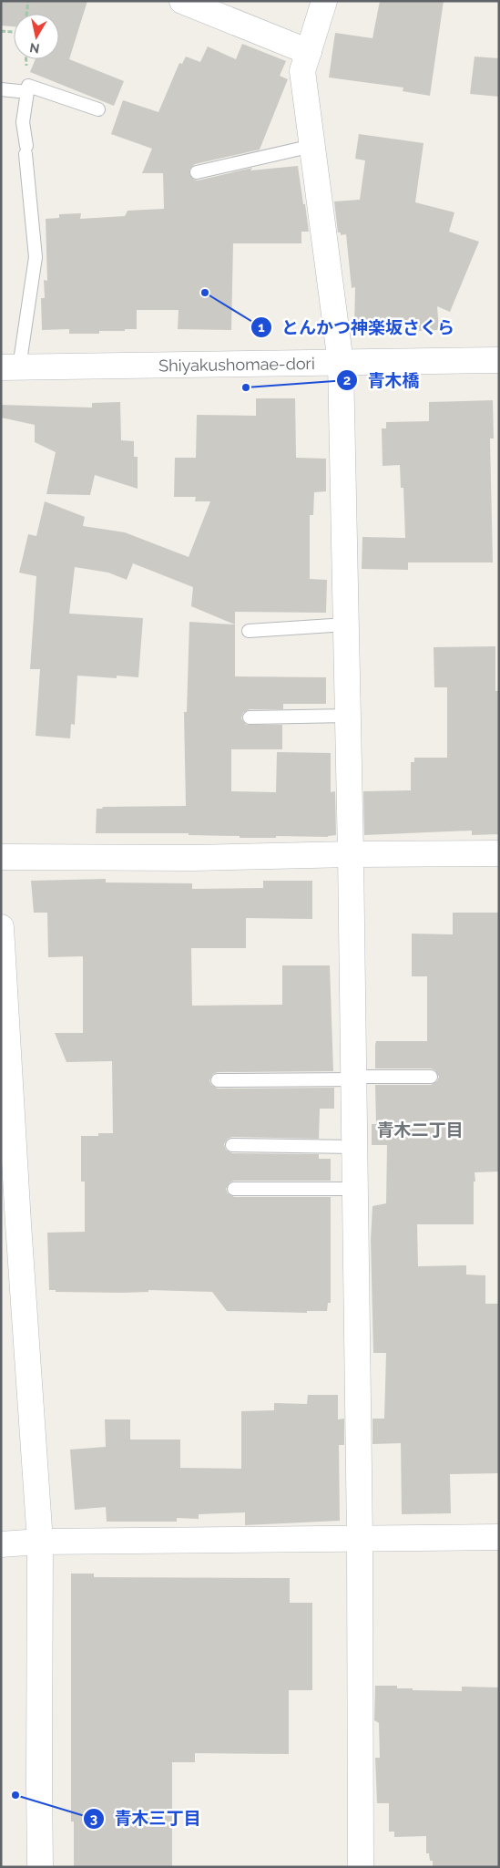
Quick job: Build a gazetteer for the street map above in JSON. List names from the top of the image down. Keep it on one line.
{"streets":{"street":["Shiyakushomae-dori"]},"districts":["青木二丁目"],"places":["とんかつ神楽坂さくら","青木橋","青木三丁目"],"north":"bottom"}
